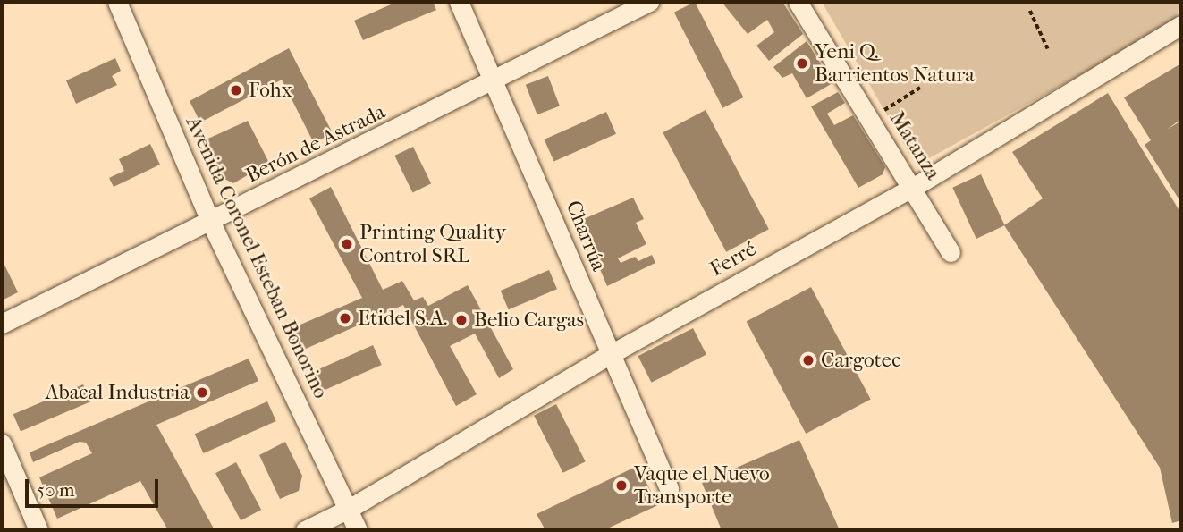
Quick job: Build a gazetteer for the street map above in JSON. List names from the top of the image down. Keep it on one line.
{"streets":{"street":["Berón de Astrada","Matanza","Charrúa","Avenida Coronel Esteban Bonorino","Ferré"]},"crossings":[["Berón de Astrada","Charrúa"],["Berón de Astrada","Avenida Coronel Esteban Bonorino"],["Matanza","Ferré"],["Charrúa","Ferré"],["Avenida Coronel Esteban Bonorino","Ferré"]],"places":["Yeni Q. Barrientos Natura","Fohx","Printing Quality Control SRL","Etidel S.A.","Belio Cargas","Cargotec","Abacal Industria","Vaque el Nuevo Transporte"],"scale_bar":"50 m"}
